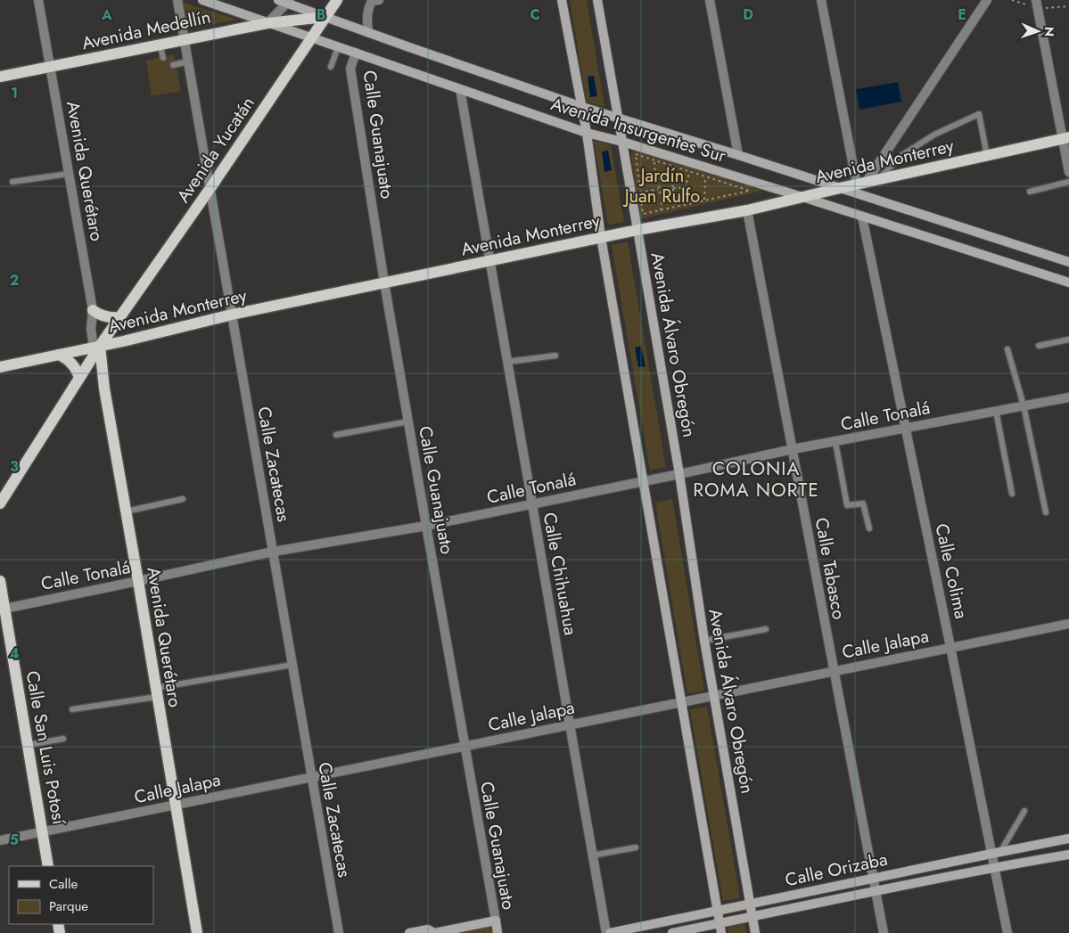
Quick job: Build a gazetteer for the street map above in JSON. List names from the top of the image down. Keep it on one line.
{"streets":{"main road":["Avenida Medellín","Avenida Insurgentes Sur","Calle Guanajuato","Avenida Yucatán","Avenida Monterrey","Avenida Querétaro","Avenida Álvaro Obregón","Calle San Luis Potosí","Calle Orizaba"],"street":["Calle Tonalá","Calle Zacatecas","Calle Tabasco","Calle Colima","Calle Chihuahua","Calle Jalapa"]},"crossings":[["Avenida Medellín","Avenida Insurgentes Sur"],["Avenida Medellín","Avenida Yucatán"],["Avenida Medellín","Avenida Querétaro"],["Avenida Medellín","Calle Zacatecas"],["Avenida Insurgentes Sur","Calle Guanajuato"],["Avenida Insurgentes Sur","Avenida Yucatán"],["Avenida Insurgentes Sur","Avenida Monterrey"],["Avenida Insurgentes Sur","Avenida Álvaro Obregón"],["Avenida Insurgentes Sur","Calle Colima"],["Avenida Insurgentes Sur","Calle Chihuahua"],["Calle Guanajuato","Avenida Monterrey"],["Calle Guanajuato","Calle Tonalá"],["Calle Guanajuato","Calle Jalapa"],["Avenida Yucatán","Avenida Monterrey"],["Avenida Yucatán","Avenida Querétaro"],["Avenida Yucatán","Calle Zacatecas"],["Avenida Monterrey","Avenida Querétaro"],["Avenida Monterrey","Avenida Álvaro Obregón"],["Avenida Monterrey","Calle Zacatecas"],["Avenida Monterrey","Calle Tabasco"],["Avenida Monterrey","Calle Chihuahua"],["Avenida Querétaro","Calle Tonalá"],["Avenida Querétaro","Calle Jalapa"],["Avenida Álvaro Obregón","Calle Tonalá"],["Avenida Álvaro Obregón","Calle Jalapa"],["Avenida Álvaro Obregón","Calle Orizaba"],["Calle Tonalá","Calle Zacatecas"],["Calle Tonalá","Calle Tabasco"],["Calle Tonalá","Calle Colima"],["Calle Tonalá","Calle Chihuahua"],["Calle Tonalá","Calle San Luis Potosí"],["Calle Zacatecas","Calle Jalapa"],["Calle Tabasco","Calle Jalapa"],["Calle Tabasco","Calle Orizaba"],["Calle Colima","Calle Jalapa"],["Calle Colima","Calle Orizaba"],["Calle Chihuahua","Calle Jalapa"],["Calle Chihuahua","Calle Orizaba"],["Calle Jalapa","Calle San Luis Potosí"]],"districts":["COLONIA ROMA NORTE"],"parks":["Jardín Juan Rulfo"],"legend":["Calle","Parque"],"north":"right","grid":{"columns":["A","B","C","D","E"],"rows":["1","2","3","4","5"]}}
